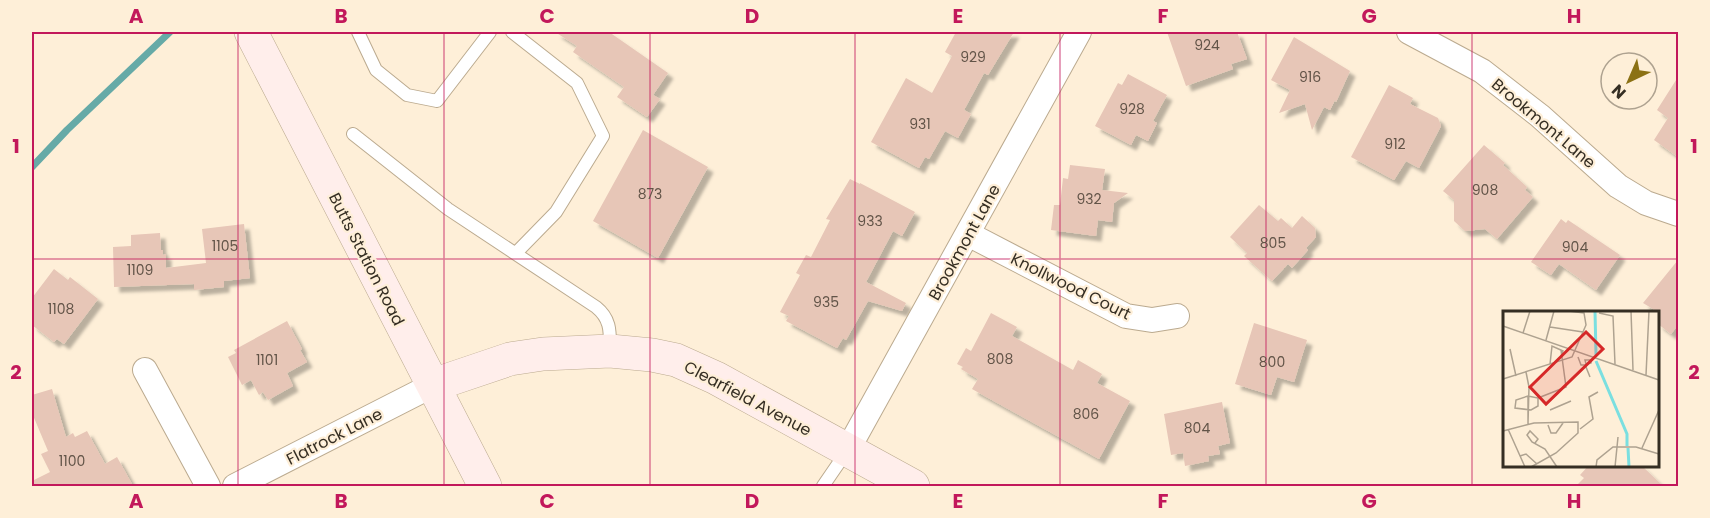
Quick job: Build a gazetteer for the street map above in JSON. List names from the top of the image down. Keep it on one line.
{"streets":{"street":["Brookmont Lane","Butts Station Road","Knollwood Court","Clearfield Avenue","Flatrock Lane"]},"crossings":[["Brookmont Lane","Knollwood Court"],["Brookmont Lane","Clearfield Avenue"],["Butts Station Road","Clearfield Avenue"],["Butts Station Road","Flatrock Lane"],["Clearfield Avenue","Flatrock Lane"]],"house_numbers":["924","929","916","928","931","912","908","873","932","933","805","1105","904","1109","935","1108","808","1101","800","806","804","1100"],"north":"bottom left","grid":{"columns":["A","B","C","D","E","F","G","H"],"rows":["1","2"]}}
